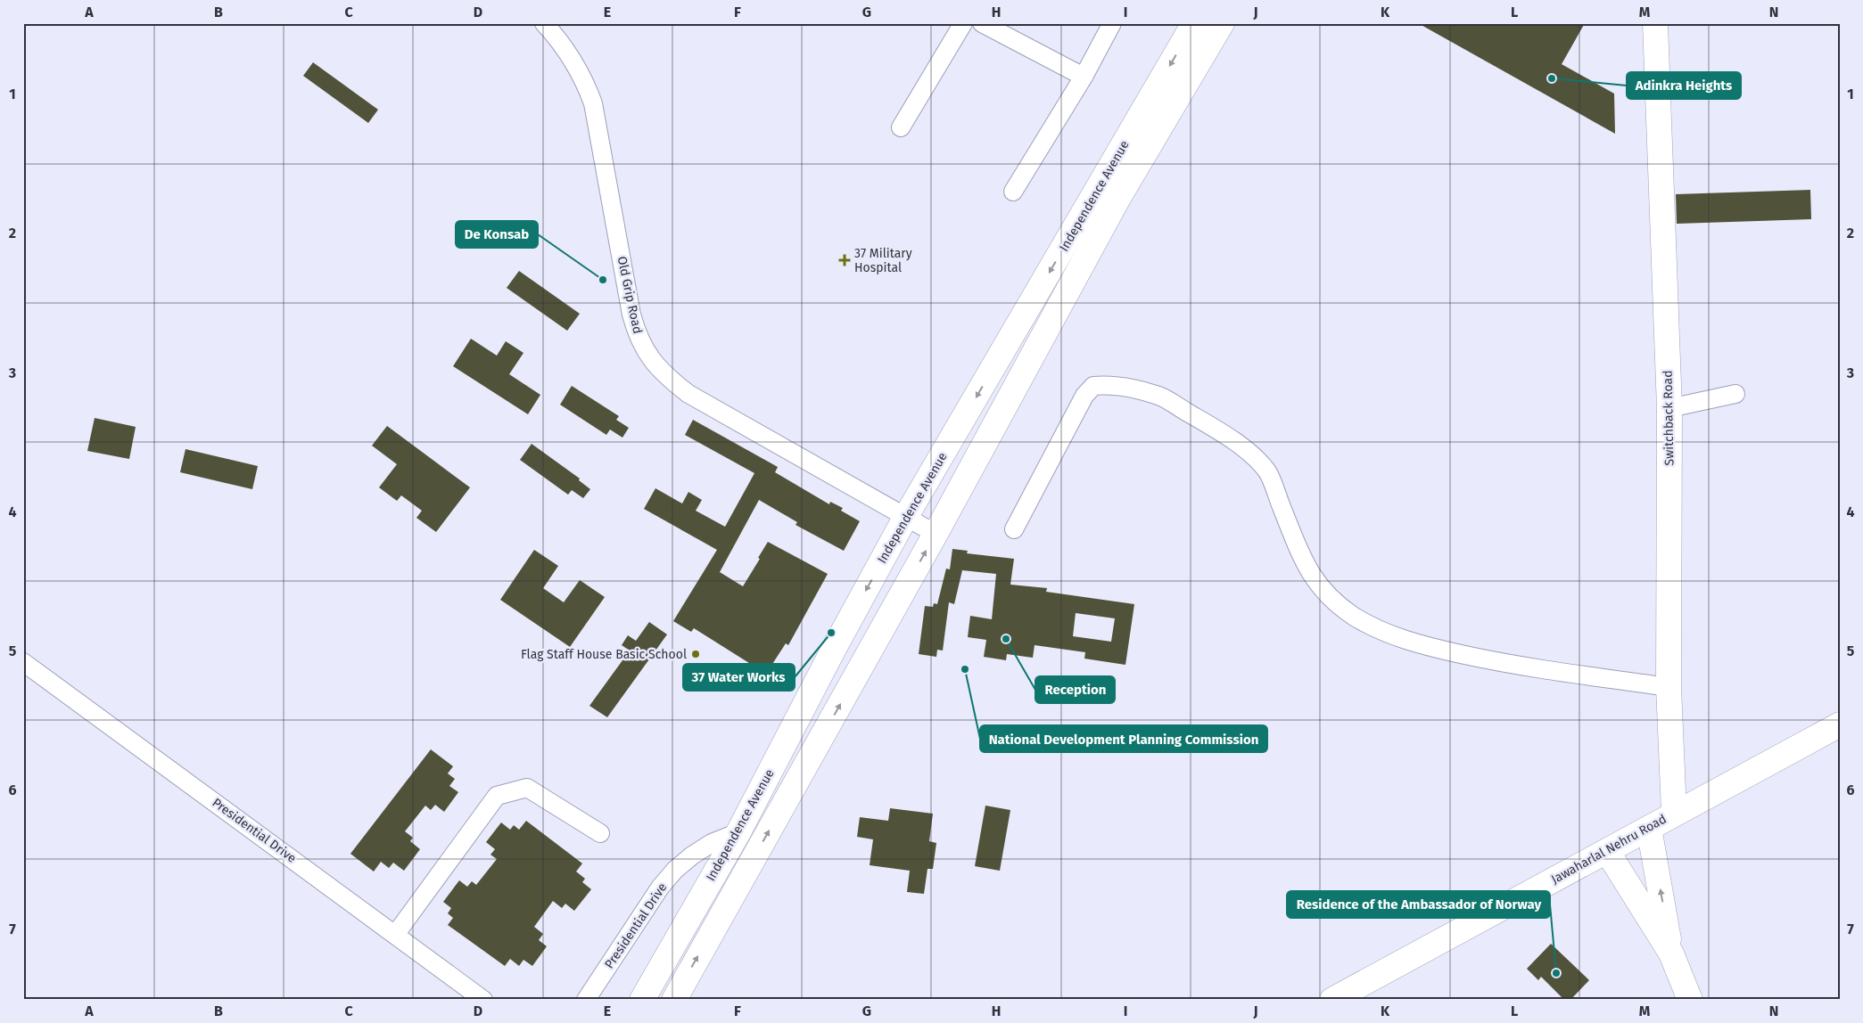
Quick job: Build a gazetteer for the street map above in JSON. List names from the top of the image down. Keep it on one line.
{"streets":{"main road":["Independence Avenue","Switchback Road","Jawaharlal Nehru Road"],"street":["Old Grip Road","Presidential Drive"]},"crossings":[["Independence Avenue","Old Grip Road"],["Independence Avenue","Presidential Drive"],["Switchback Road","Jawaharlal Nehru Road"]],"places":{"other":["Adinkra Heights","De Konsab","37 Water Works","Reception","Flag Staff House Basic School","National Development Planning Commission","Residence of the Ambassador of Norway"],"health":["37 Military Hospital"]},"grid":{"columns":["A","B","C","D","E","F","G","H","I","J","K","L","M","N"],"rows":["1","2","3","4","5","6","7"]}}
